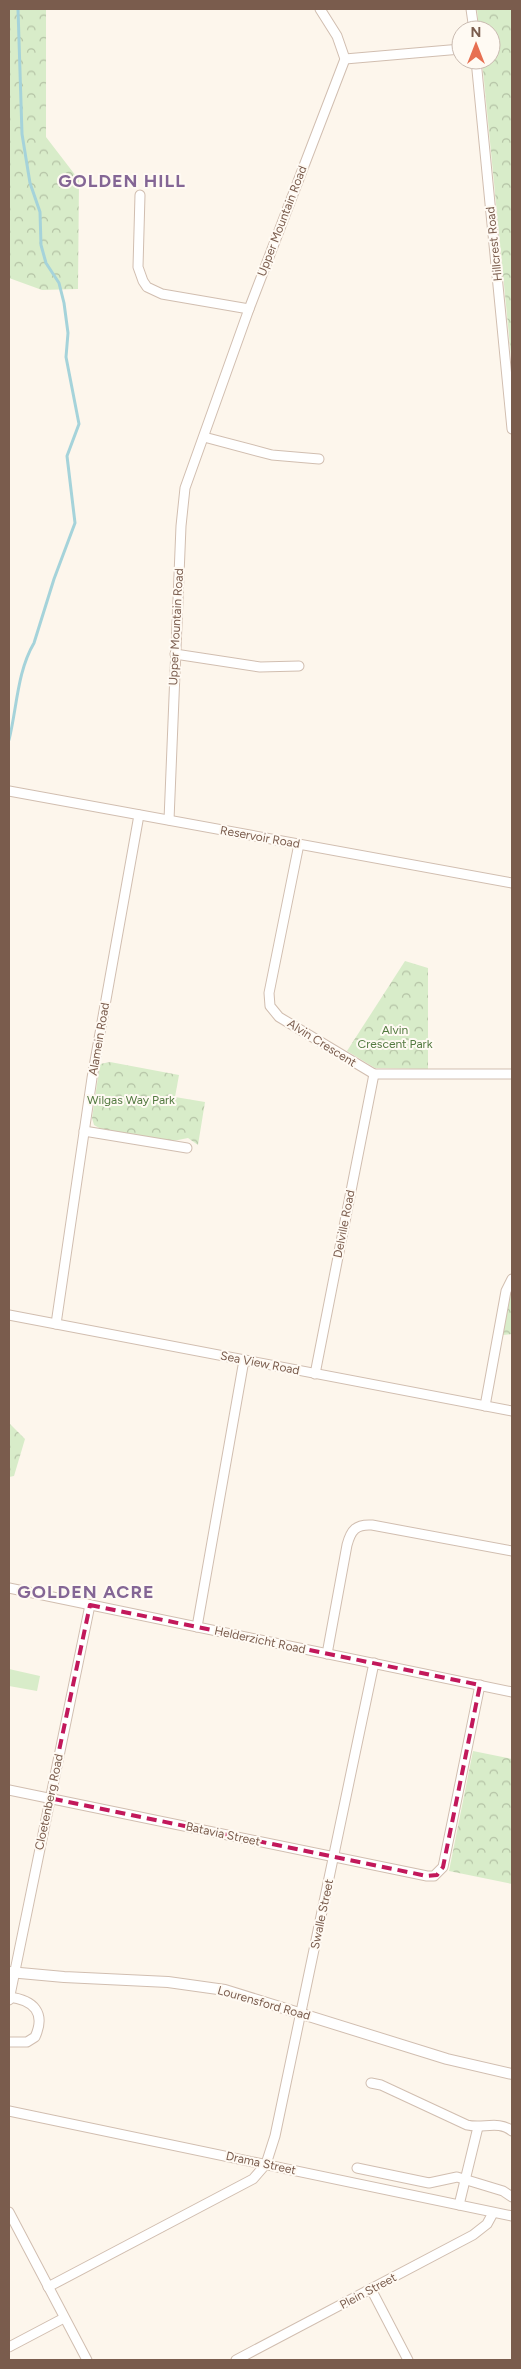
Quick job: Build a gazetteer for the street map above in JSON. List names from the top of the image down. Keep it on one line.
{"streets":{"street":["Upper Mountain Road","Hillcrest Road","Reservoir Road","Alamein Road","Alvin Crescent","Delville Road","Sea View Road","Helderzicht Road","Cloetenberg Road","Batavia Street","Swalle Street","Lourensford Road","Drama Street","Plein Street"]},"crossings":[["Upper Mountain Road","Reservoir Road"],["Reservoir Road","Alamein Road"],["Reservoir Road","Alvin Crescent"],["Alamein Road","Sea View Road"],["Alvin Crescent","Delville Road"],["Delville Road","Sea View Road"],["Helderzicht Road","Cloetenberg Road"],["Helderzicht Road","Batavia Street"],["Helderzicht Road","Swalle Street"],["Cloetenberg Road","Batavia Street"],["Cloetenberg Road","Lourensford Road"],["Batavia Street","Swalle Street"],["Swalle Street","Lourensford Road"],["Swalle Street","Drama Street"],["Drama Street","Plein Street"]],"districts":["GOLDEN HILL","GOLDEN ACRE"],"parks":["Alvin Crescent Park","Wilgas Way Park"],"north":"top"}
